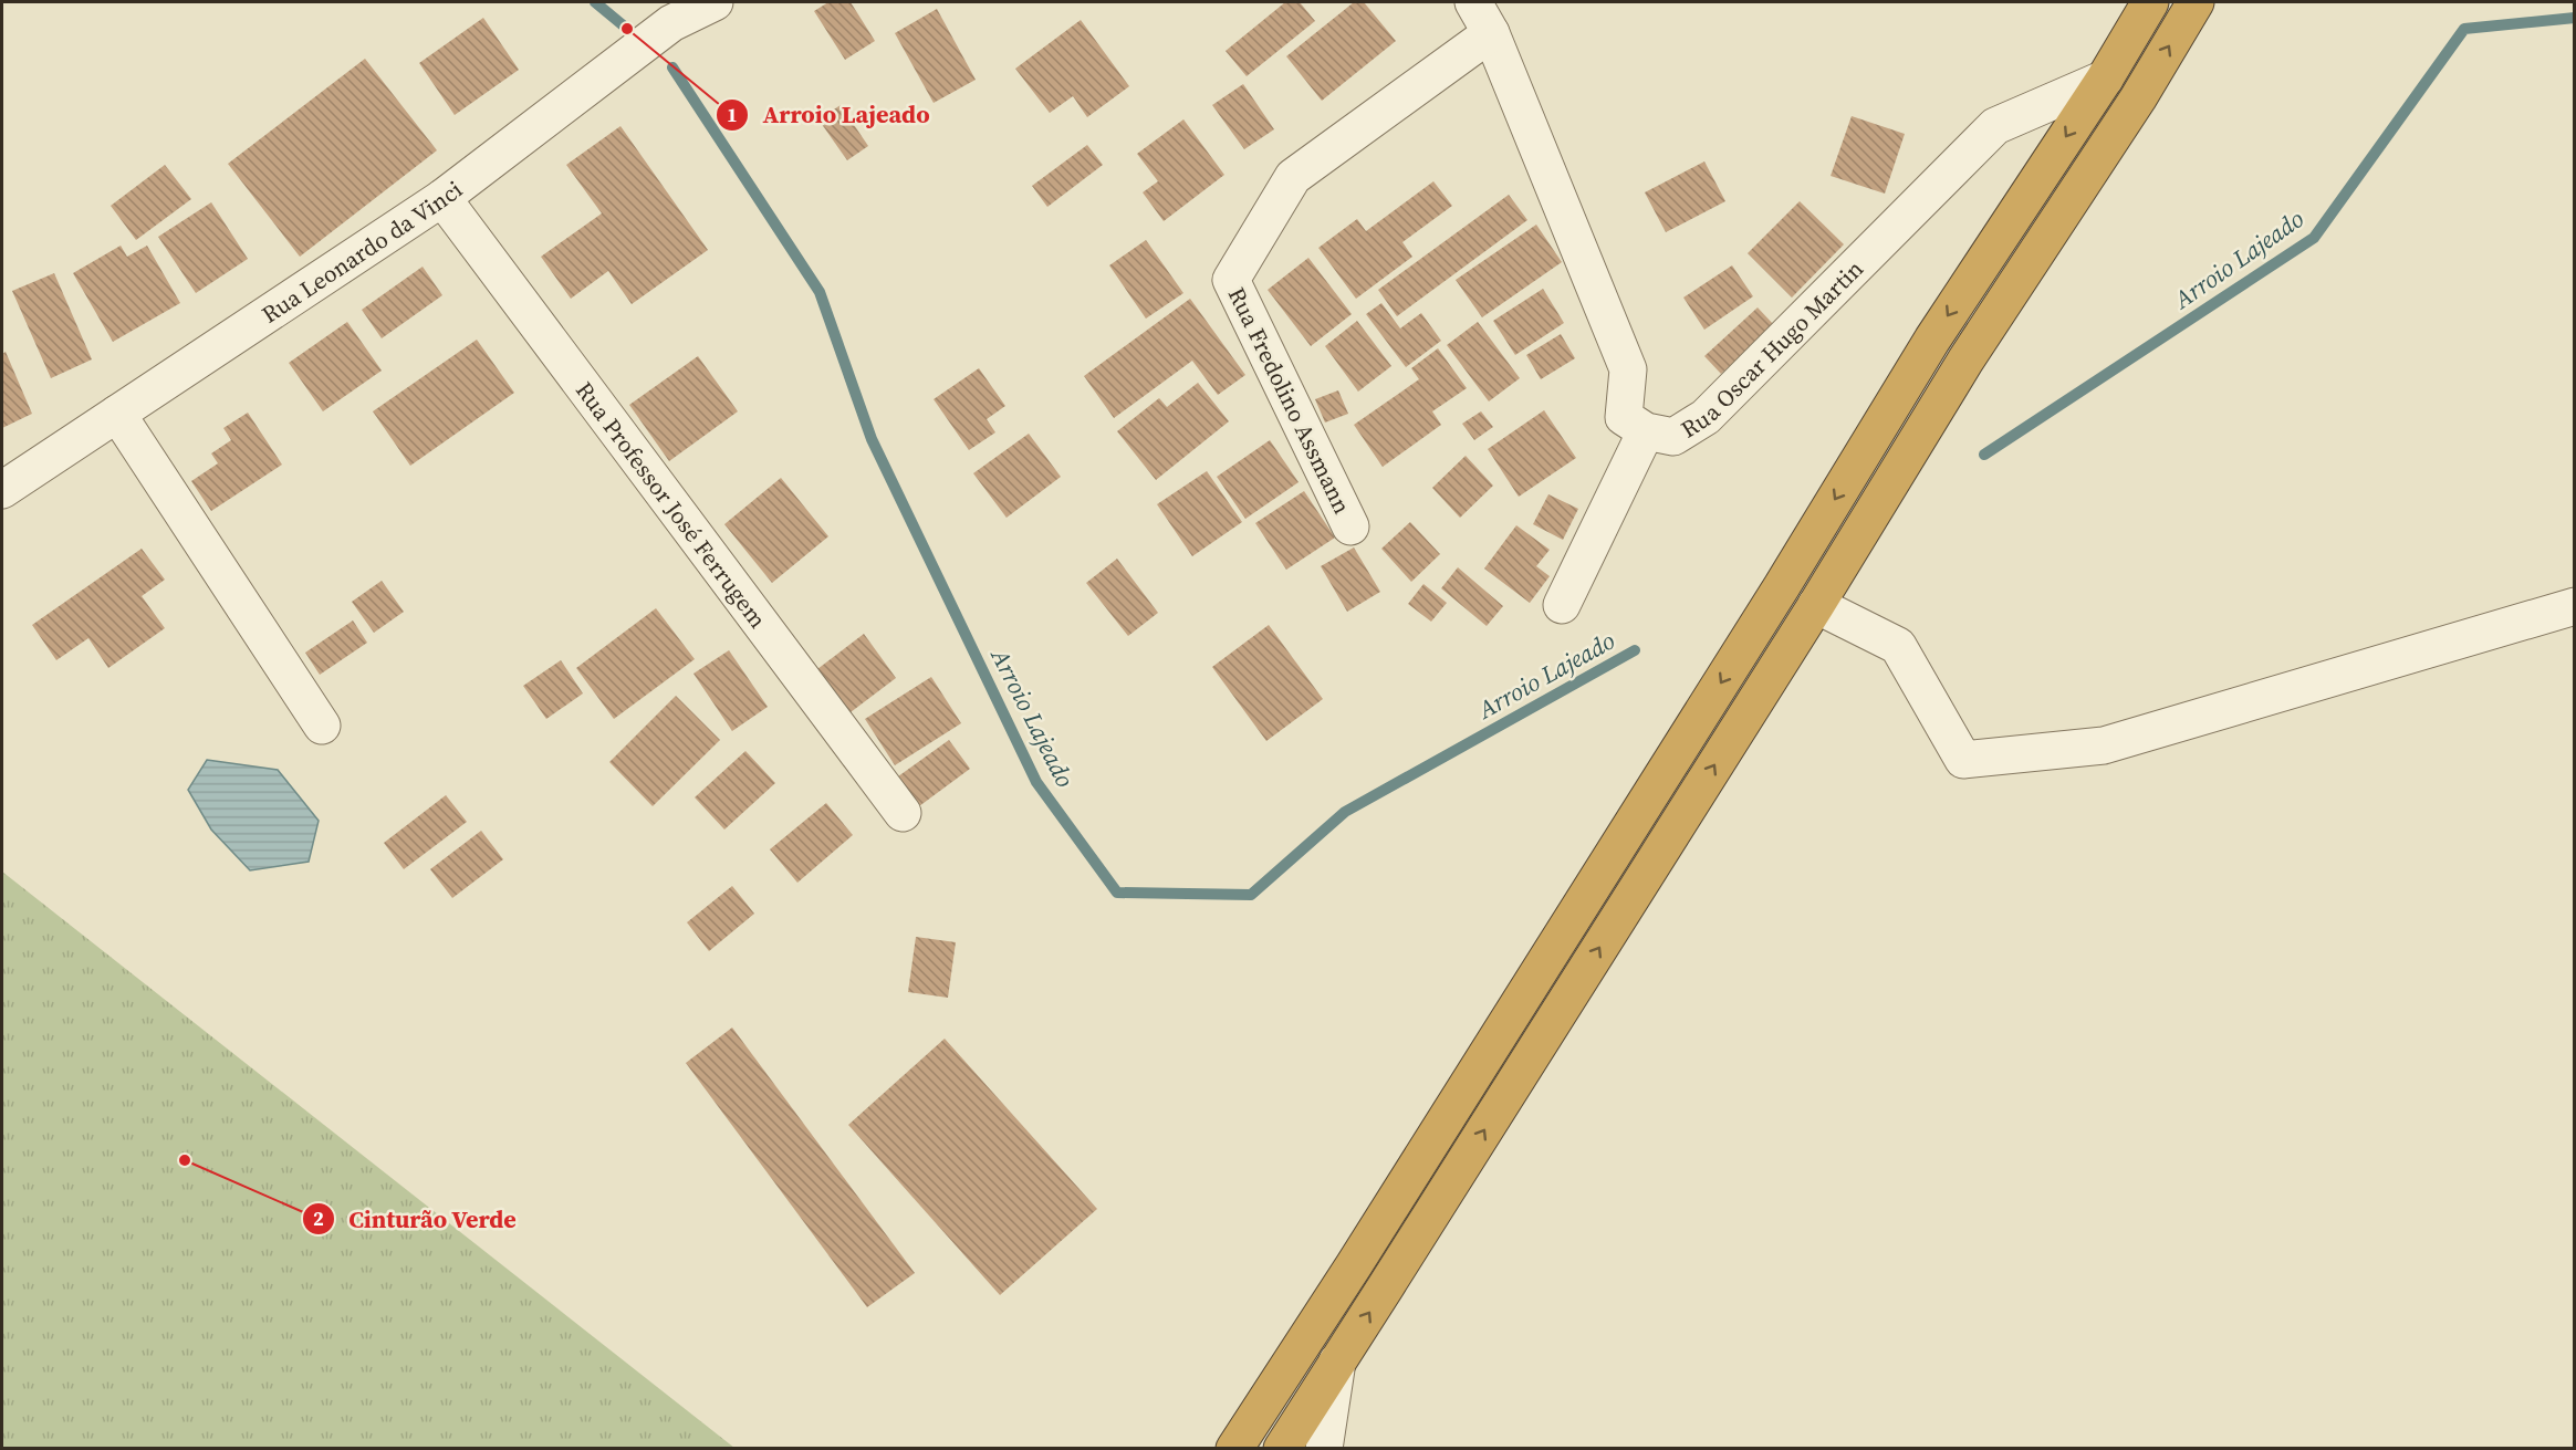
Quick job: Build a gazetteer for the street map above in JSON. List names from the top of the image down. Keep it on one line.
{"streets":{"street":["Rua Leonardo da Vinci","Rua Oscar Hugo Martin","Rua Fredolino Assmann","Rua Professor José Ferrugem"]},"crossings":[["Rua Leonardo da Vinci","Rua Professor José Ferrugem"],["Rua Oscar Hugo Martin","Rua Fredolino Assmann"]],"water":["Arroio Lajeado"],"places":["Arroio Lajeado","Cinturão Verde"]}
